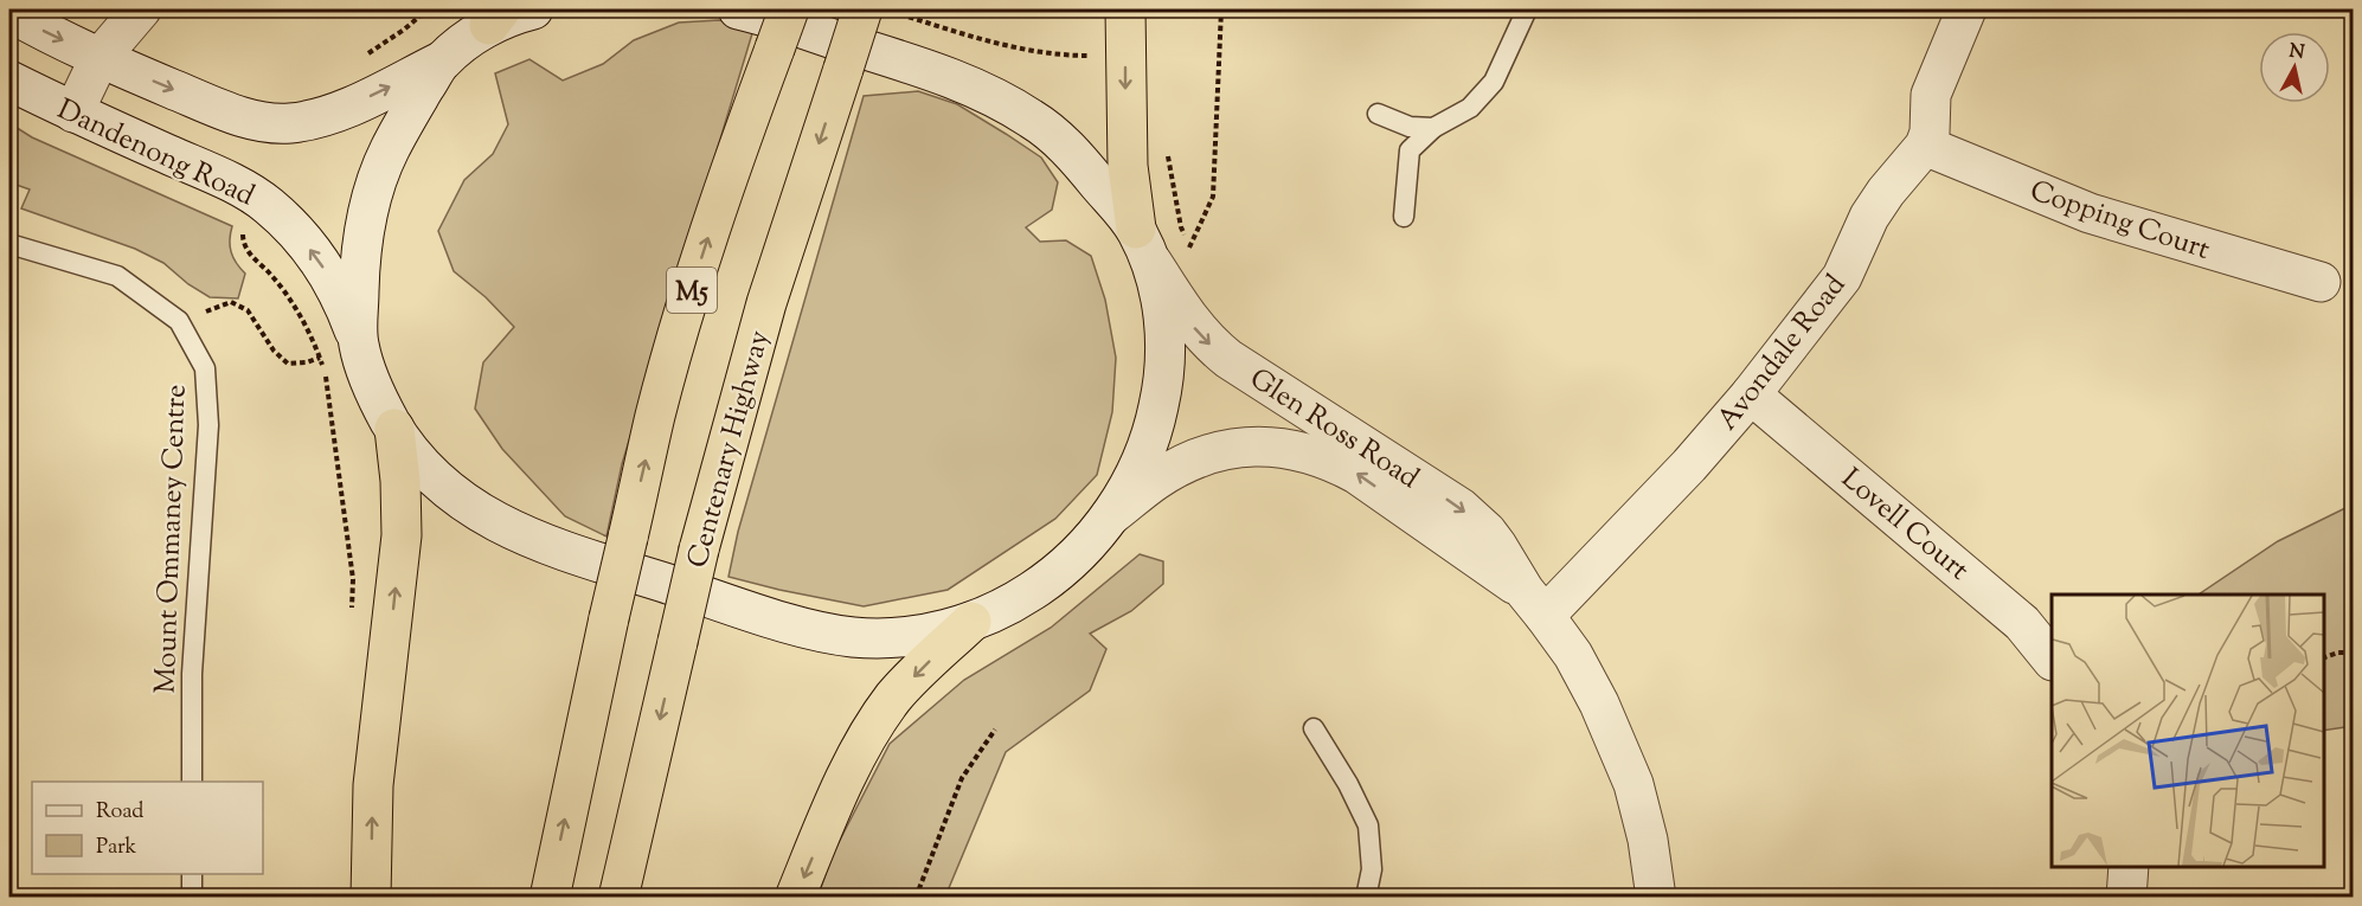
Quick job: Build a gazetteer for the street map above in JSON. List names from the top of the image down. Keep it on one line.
{"streets":{"highway":["M5","Centenary Highway"],"street":["Dandenong Road","Copping Court","Avondale Road","Glen Ross Road","Lovell Court"],"lane":["Mount Ommaney Centre"]},"crossings":[["Dandenong Road","Glen Ross Road"],["Copping Court","Avondale Road"],["Avondale Road","Glen Ross Road"],["Avondale Road","Lovell Court"]],"legend":["Road","Park"],"north":"top"}
